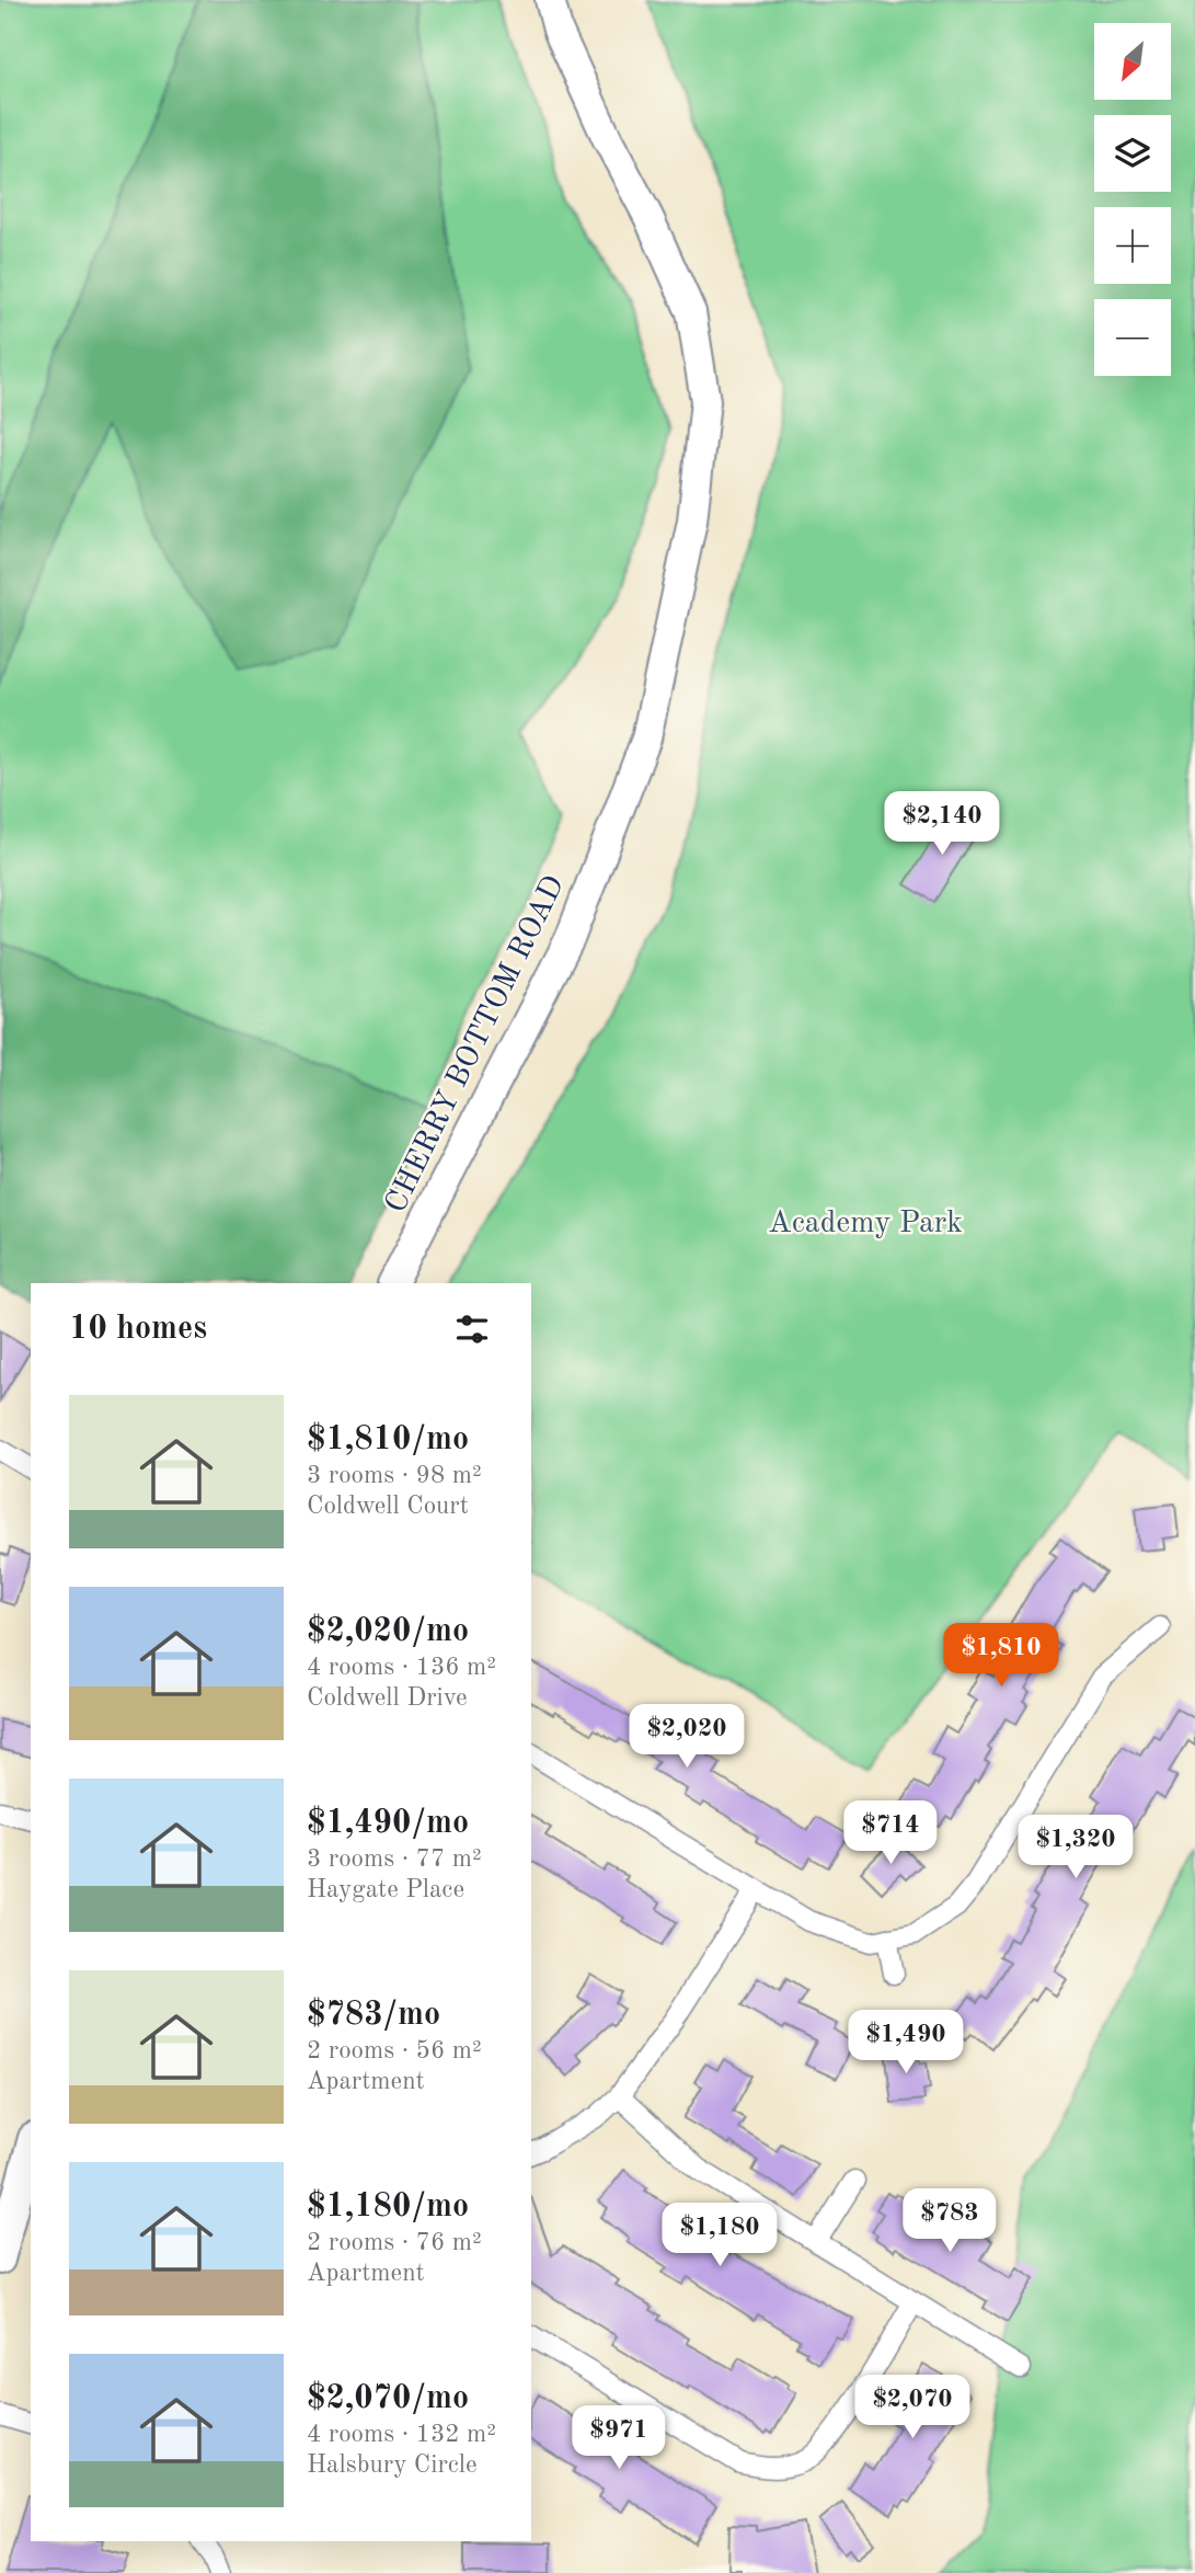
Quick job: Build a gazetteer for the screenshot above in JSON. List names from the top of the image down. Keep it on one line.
{"streets":{"main road":["CHERRY BOTTOM ROAD"]},"parks":["Academy Park"],"north":"bottom left","page":{"map_buttons":["+","−"],"price":["$2,140","$1,810","$2,020","$714","$1,320","$1,490","$783","$1,180","$2,070","$971"],"heading":"10 homes","list":[{"name":"$1,810/mo","note":"3 rooms · 98 m² · Coldwell Court"},{"name":"$2,020/mo","note":"4 rooms · 136 m² · Coldwell Drive"},{"name":"$1,490/mo","note":"3 rooms · 77 m² · Haygate Place"},{"name":"$783/mo","note":"2 rooms · 56 m² · Apartment"},{"name":"$1,180/mo","note":"2 rooms · 76 m² · Apartment"},{"name":"$2,070/mo","note":"4 rooms · 132 m² · Halsbury Circle"}]}}
